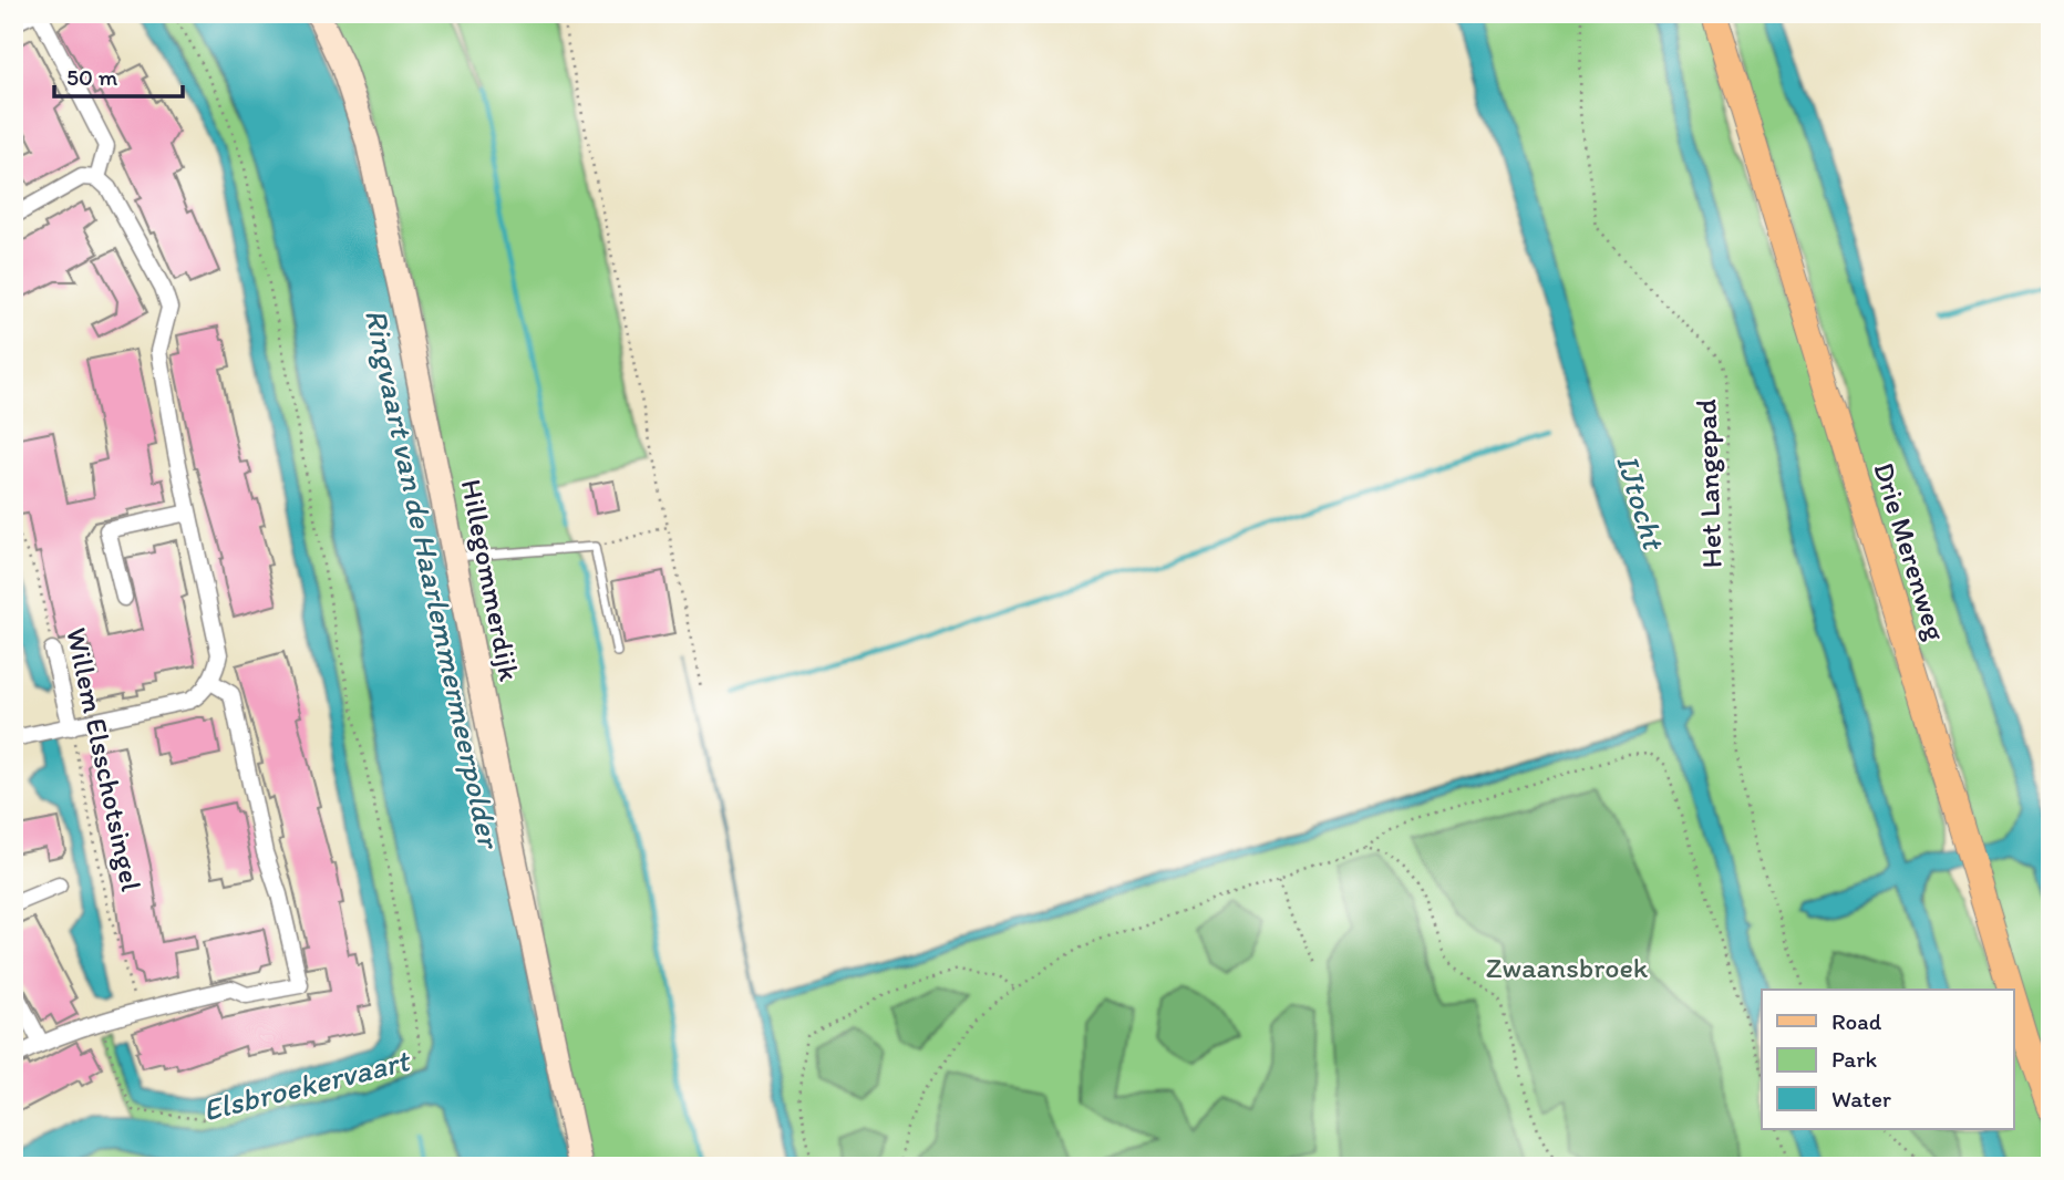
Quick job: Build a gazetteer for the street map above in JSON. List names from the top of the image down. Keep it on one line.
{"streets":{"main road":["Drie Merenweg"],"street":["Hillegommerdijk","Willem Elsschotsingel"],"path":["Het Langepad"]},"water":["IJtocht","Ringvaart van de Haarlemmermeerpolder","Elsbroekervaart"],"parks":["Zwaansbroek"],"legend":["Road","Park","Water"],"scale_bar":"50 m"}
